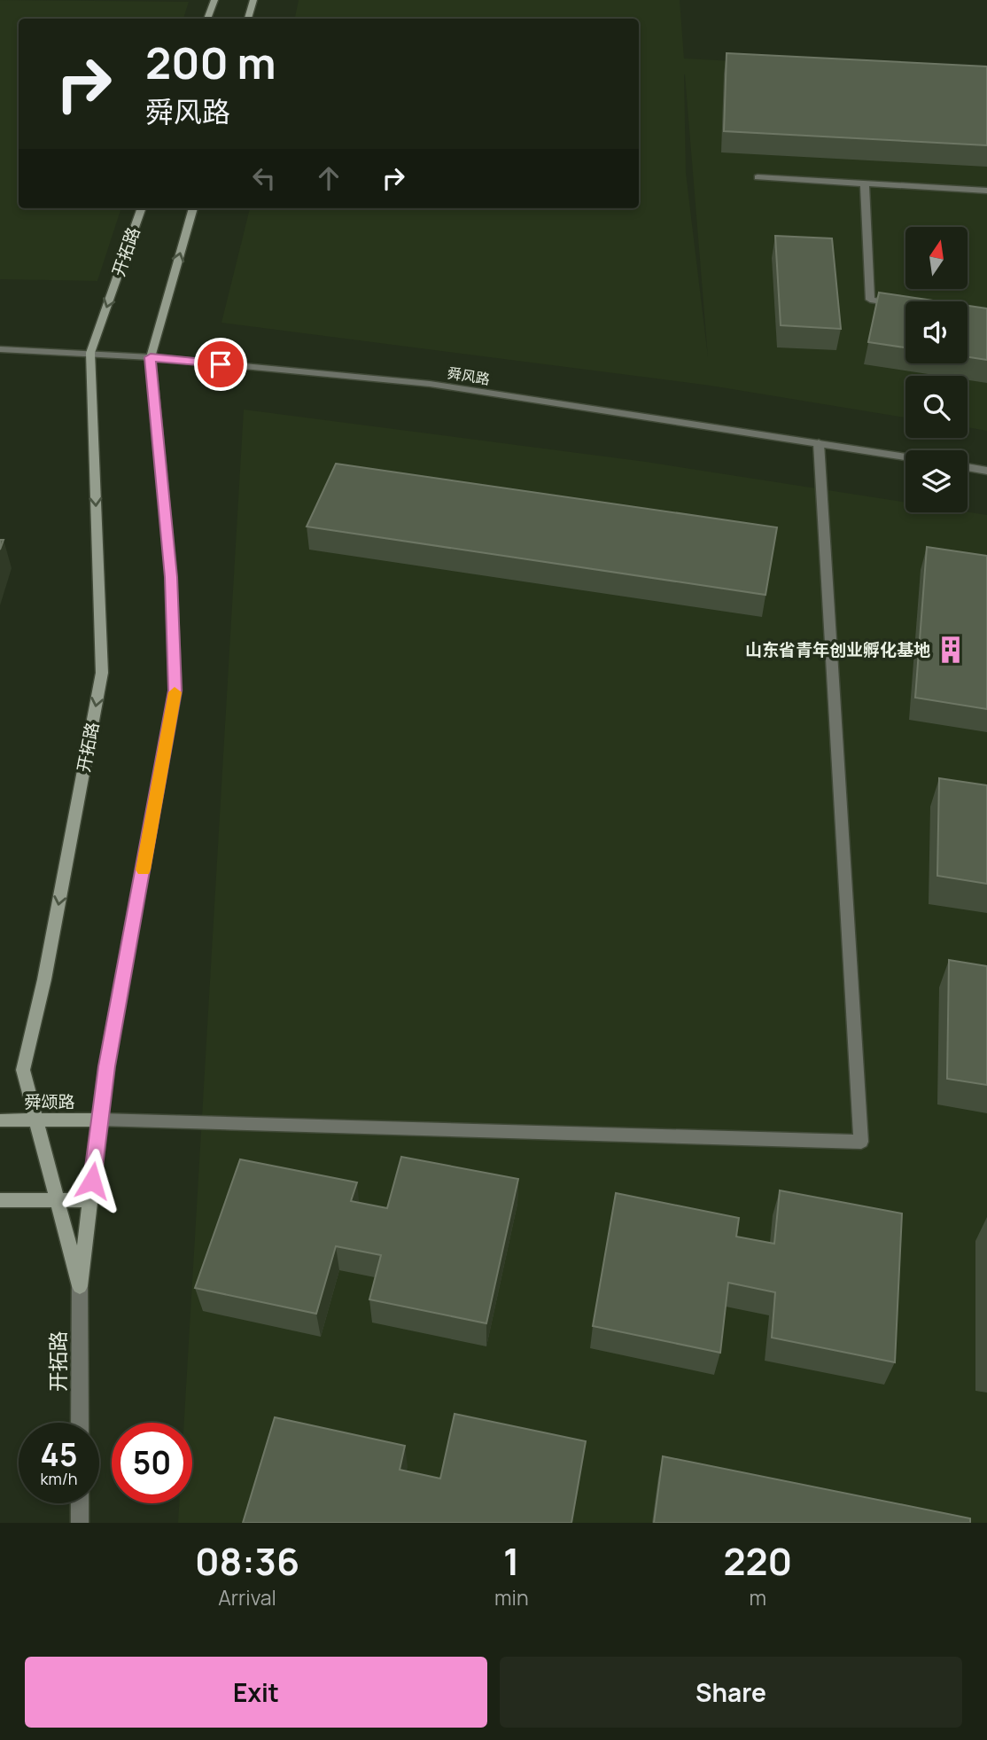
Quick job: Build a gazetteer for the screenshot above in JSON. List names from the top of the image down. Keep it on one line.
{"streets":{"main road":["开拓路","舜颂路"],"street":["舜风路"]},"crossings":[["开拓路","舜风路"],["开拓路","舜颂路"]],"places":{"building":["山东省青年创业孵化基地"]},"north":"top","page":{"turn":["200 m","舜风路"],"speed":"45 km/h","limit":"50","eta":["08:36","Arrival","1","min","220","m"],"buttons":["Exit","Share"]}}
